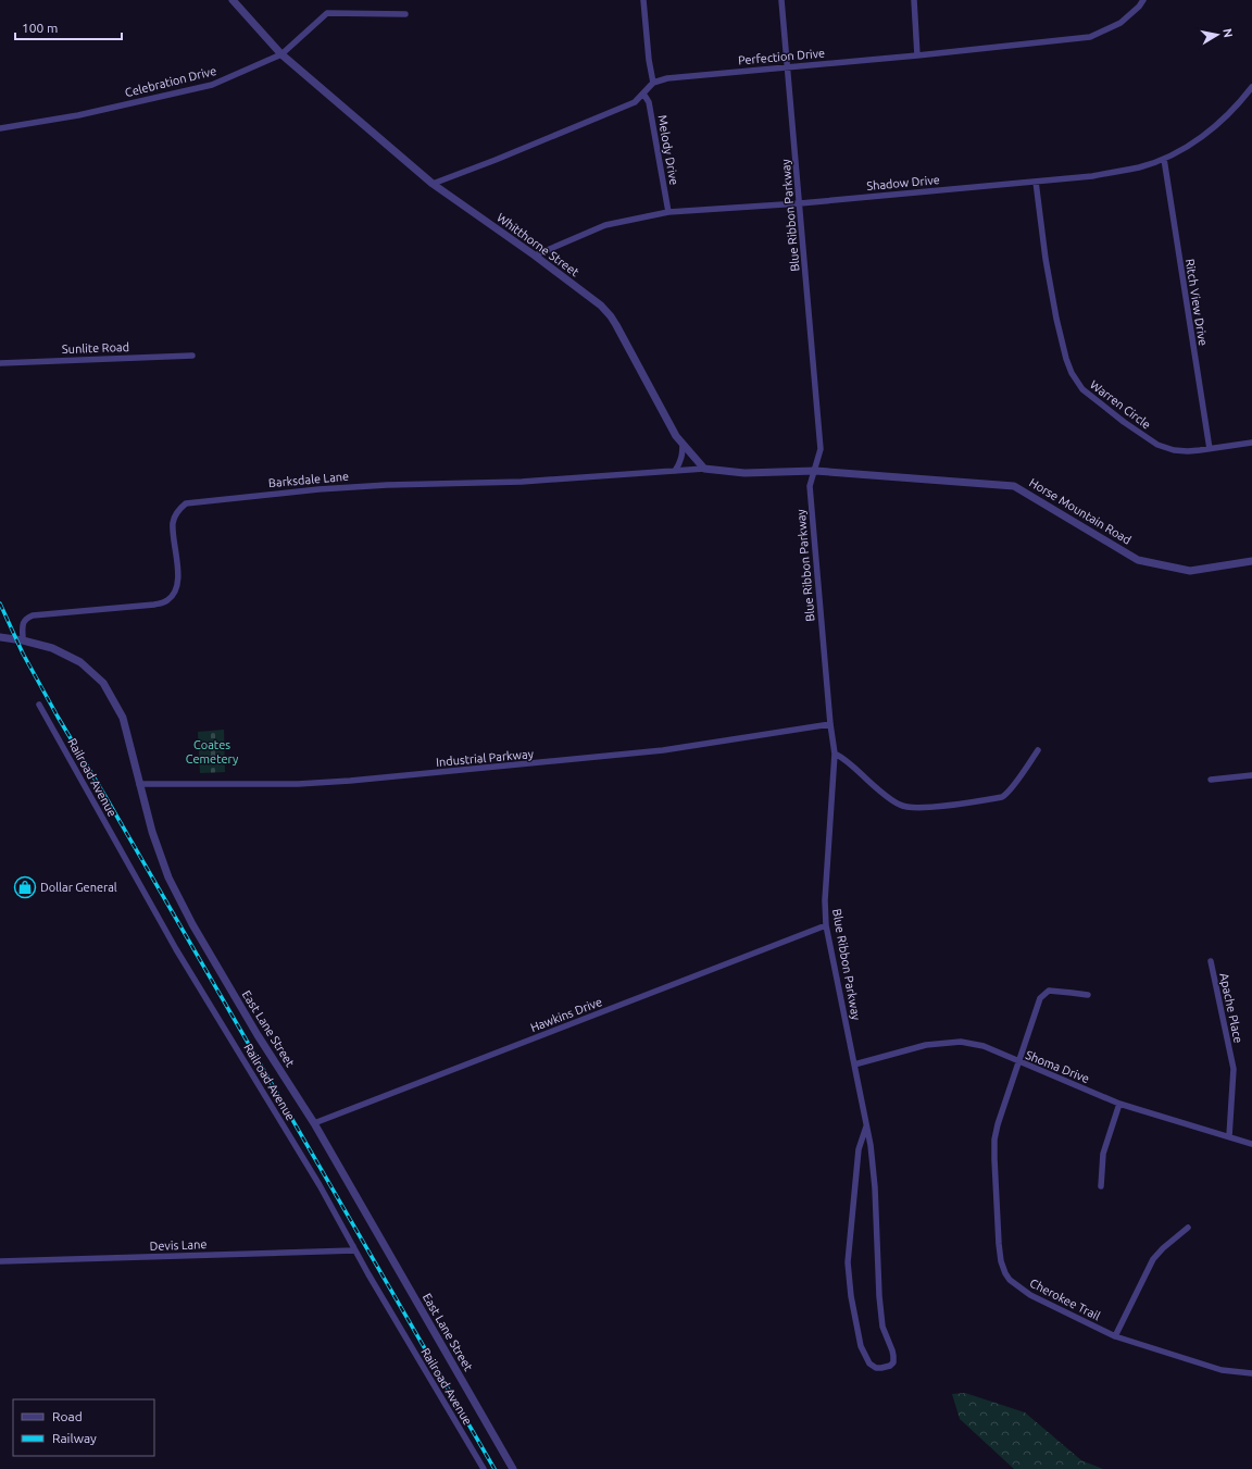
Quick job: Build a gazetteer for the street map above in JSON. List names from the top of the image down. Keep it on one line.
{"streets":{"street":["Perfection Drive","Celebration Drive","Melody Drive","Shadow Drive","Blue Ribbon Parkway","Whitthorne Street","Ritch View Drive","Sunlite Road","Warren Circle","Barksdale Lane","Horse Mountain Road","Industrial Parkway","Railroad Avenue","Apache Place","Hawkins Drive","East Lane Street","Shoma Drive","Devis Lane","Cherokee Trail"]},"crossings":[["Perfection Drive","Blue Ribbon Parkway"],["Celebration Drive","Whitthorne Street"],["Melody Drive","Shadow Drive"],["Shadow Drive","Blue Ribbon Parkway"],["Shadow Drive","Whitthorne Street"],["Shadow Drive","Ritch View Drive"],["Shadow Drive","Warren Circle"],["Blue Ribbon Parkway","Horse Mountain Road"],["Blue Ribbon Parkway","Industrial Parkway"],["Blue Ribbon Parkway","Hawkins Drive"],["Blue Ribbon Parkway","Shoma Drive"],["Whitthorne Street","Barksdale Lane"],["Ritch View Drive","Warren Circle"],["Barksdale Lane","East Lane Street"],["Industrial Parkway","East Lane Street"],["Railroad Avenue","Devis Lane"],["Apache Place","Shoma Drive"],["Hawkins Drive","East Lane Street"],["Shoma Drive","Cherokee Trail"]],"parks":["Coates Cemetery"],"places":{"shop":["Dollar General"]},"legend":["Road","Railway"],"scale_bar":"100 m","north":"right"}
